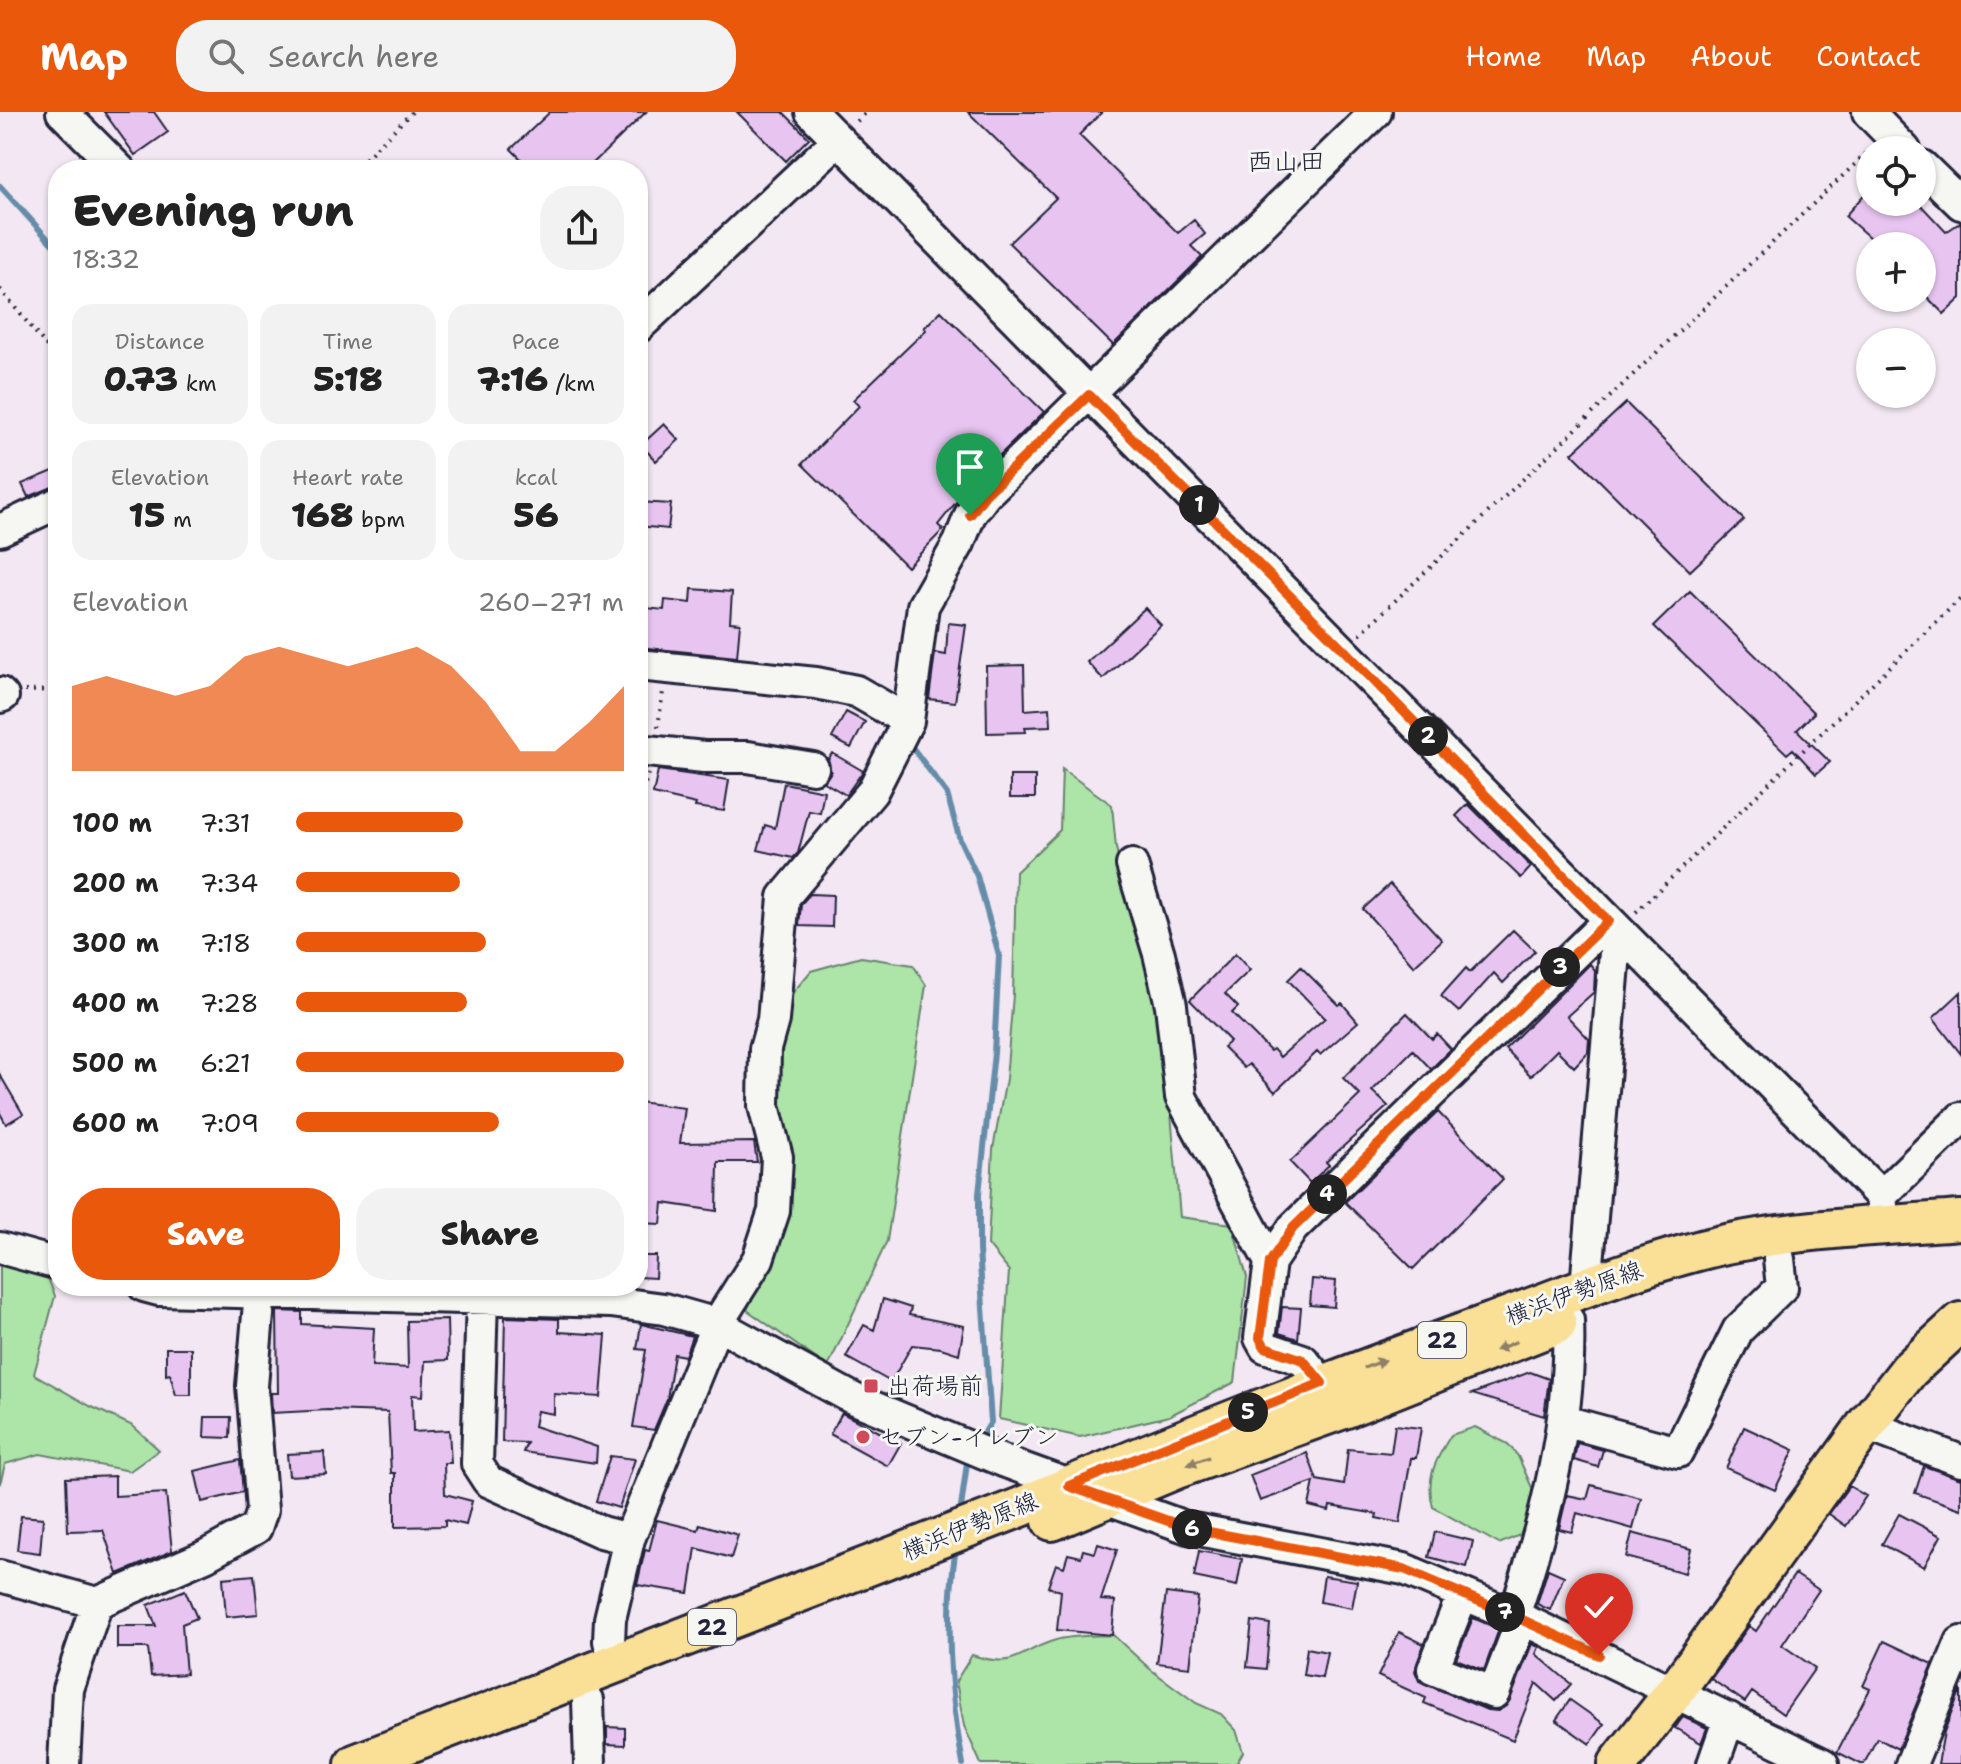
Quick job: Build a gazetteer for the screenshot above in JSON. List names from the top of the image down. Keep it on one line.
{"streets":{"main road":["横浜伊勢原線","22"]},"districts":["西山田"],"places":{"transit":["出荷場前"],"other":["セブン-イレブン"]},"page":{"header":"Map","search":"Search here","nav":["Home","Map","About","Contact"],"map_buttons":["+","−"],"heading":["Evening run","18:32"],"stats":[["Distance","0.73 km"],["Time","5:18"],["Pace","7:16 /km"],["Elevation","15 m"],["Heart rate","168 bpm"],["kcal","56"]],"pins":["1","2","3","4","5","6","7"],"chart":["Elevation","260–271 m"],"list":[{"name":"100 m","note":"7:31"},{"name":"200 m","note":"7:34"},{"name":"300 m","note":"7:18"},{"name":"400 m","note":"7:28"},{"name":"500 m","note":"6:21"},{"name":"600 m","note":"7:09"}],"buttons":["Save","Share"]}}
